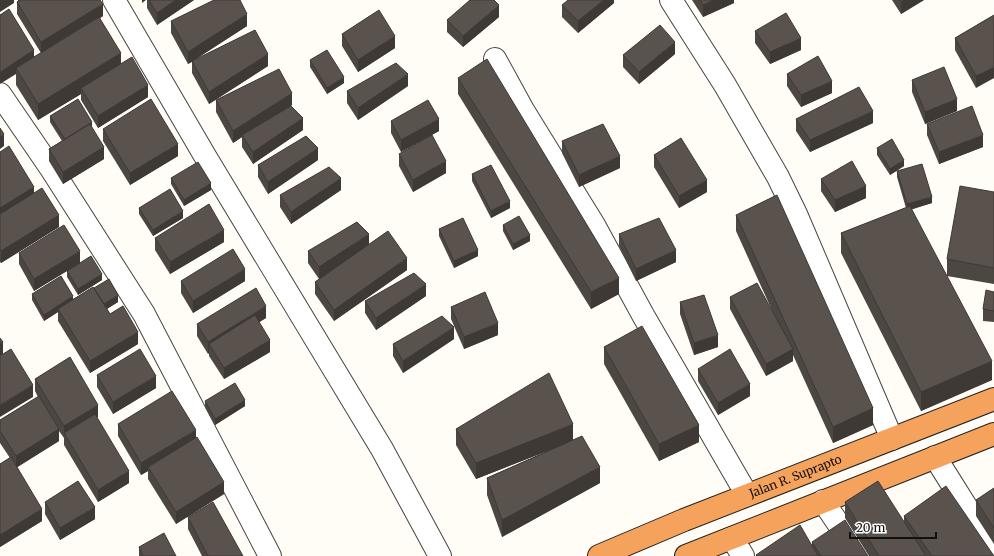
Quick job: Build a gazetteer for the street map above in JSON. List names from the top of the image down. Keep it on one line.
{"streets":{"highway":["Jalan R. Suprapto"]},"scale_bar":"20 m"}
